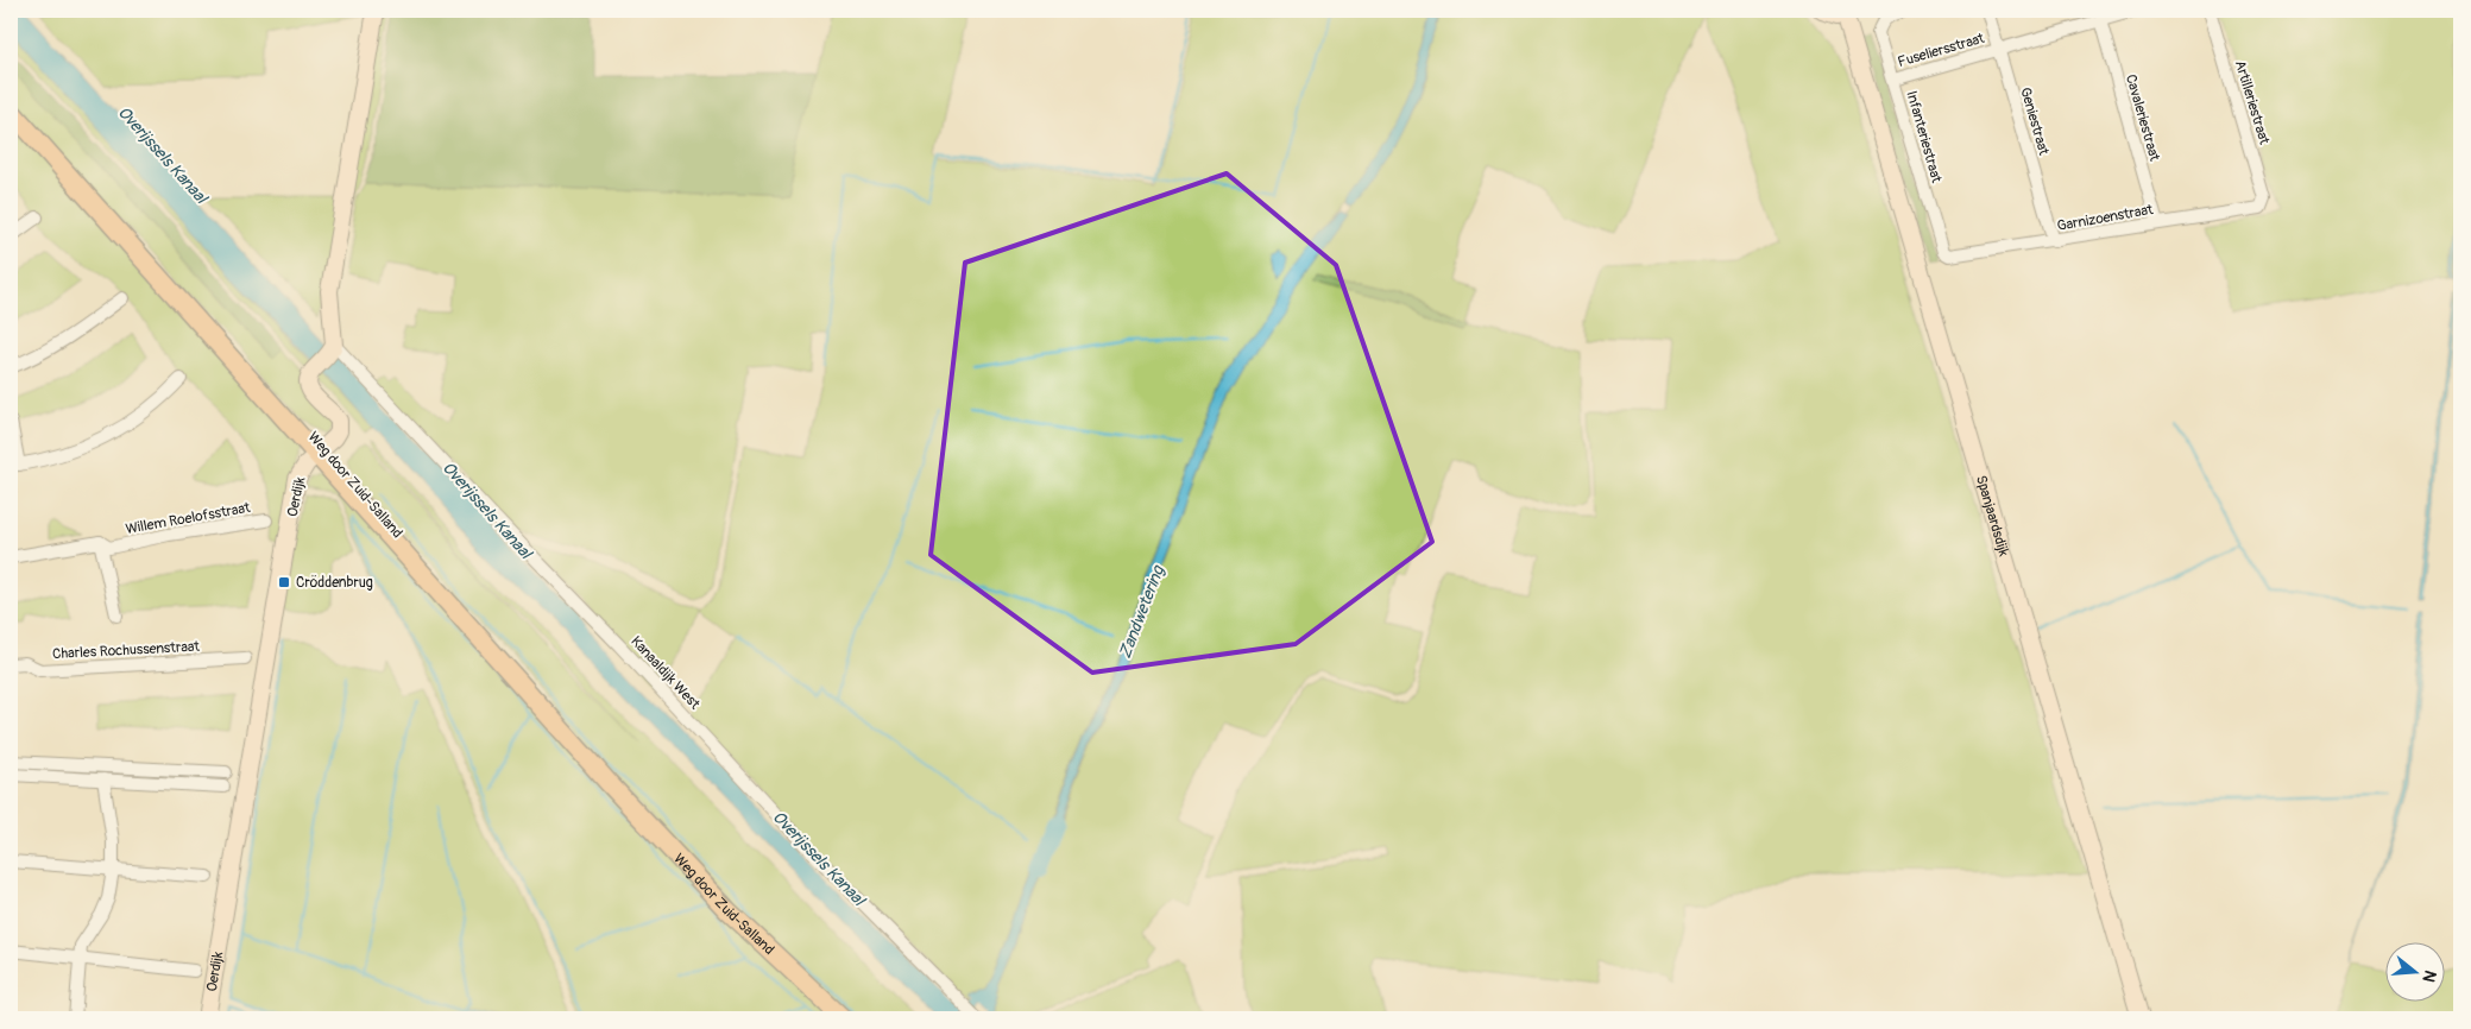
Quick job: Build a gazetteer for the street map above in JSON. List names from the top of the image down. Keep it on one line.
{"streets":{"main road":["Weg door Zuid-Salland"],"street":["Fuseliersstraat","Artilleriestraat","Cavaleriestraat","Geniestraat","Infanteriestraat","Garnizoenstraat","Oerdijk","Spanjaardsdijk","Willem Roelofsstraat","Charles Rochussenstraat","Kanaaldijk West"]},"crossings":[["Fuseliersstraat","Cavaleriestraat"],["Fuseliersstraat","Geniestraat"],["Fuseliersstraat","Infanteriestraat"],["Artilleriestraat","Garnizoenstraat"],["Cavaleriestraat","Garnizoenstraat"],["Geniestraat","Garnizoenstraat"],["Infanteriestraat","Garnizoenstraat"],["Weg door Zuid-Salland","Oerdijk"],["Oerdijk","Kanaaldijk West"]],"water":["Overijssels Kanaal","Zandwetering"],"places":{"transit":["Cröddenbrug"]},"north":"right"}
